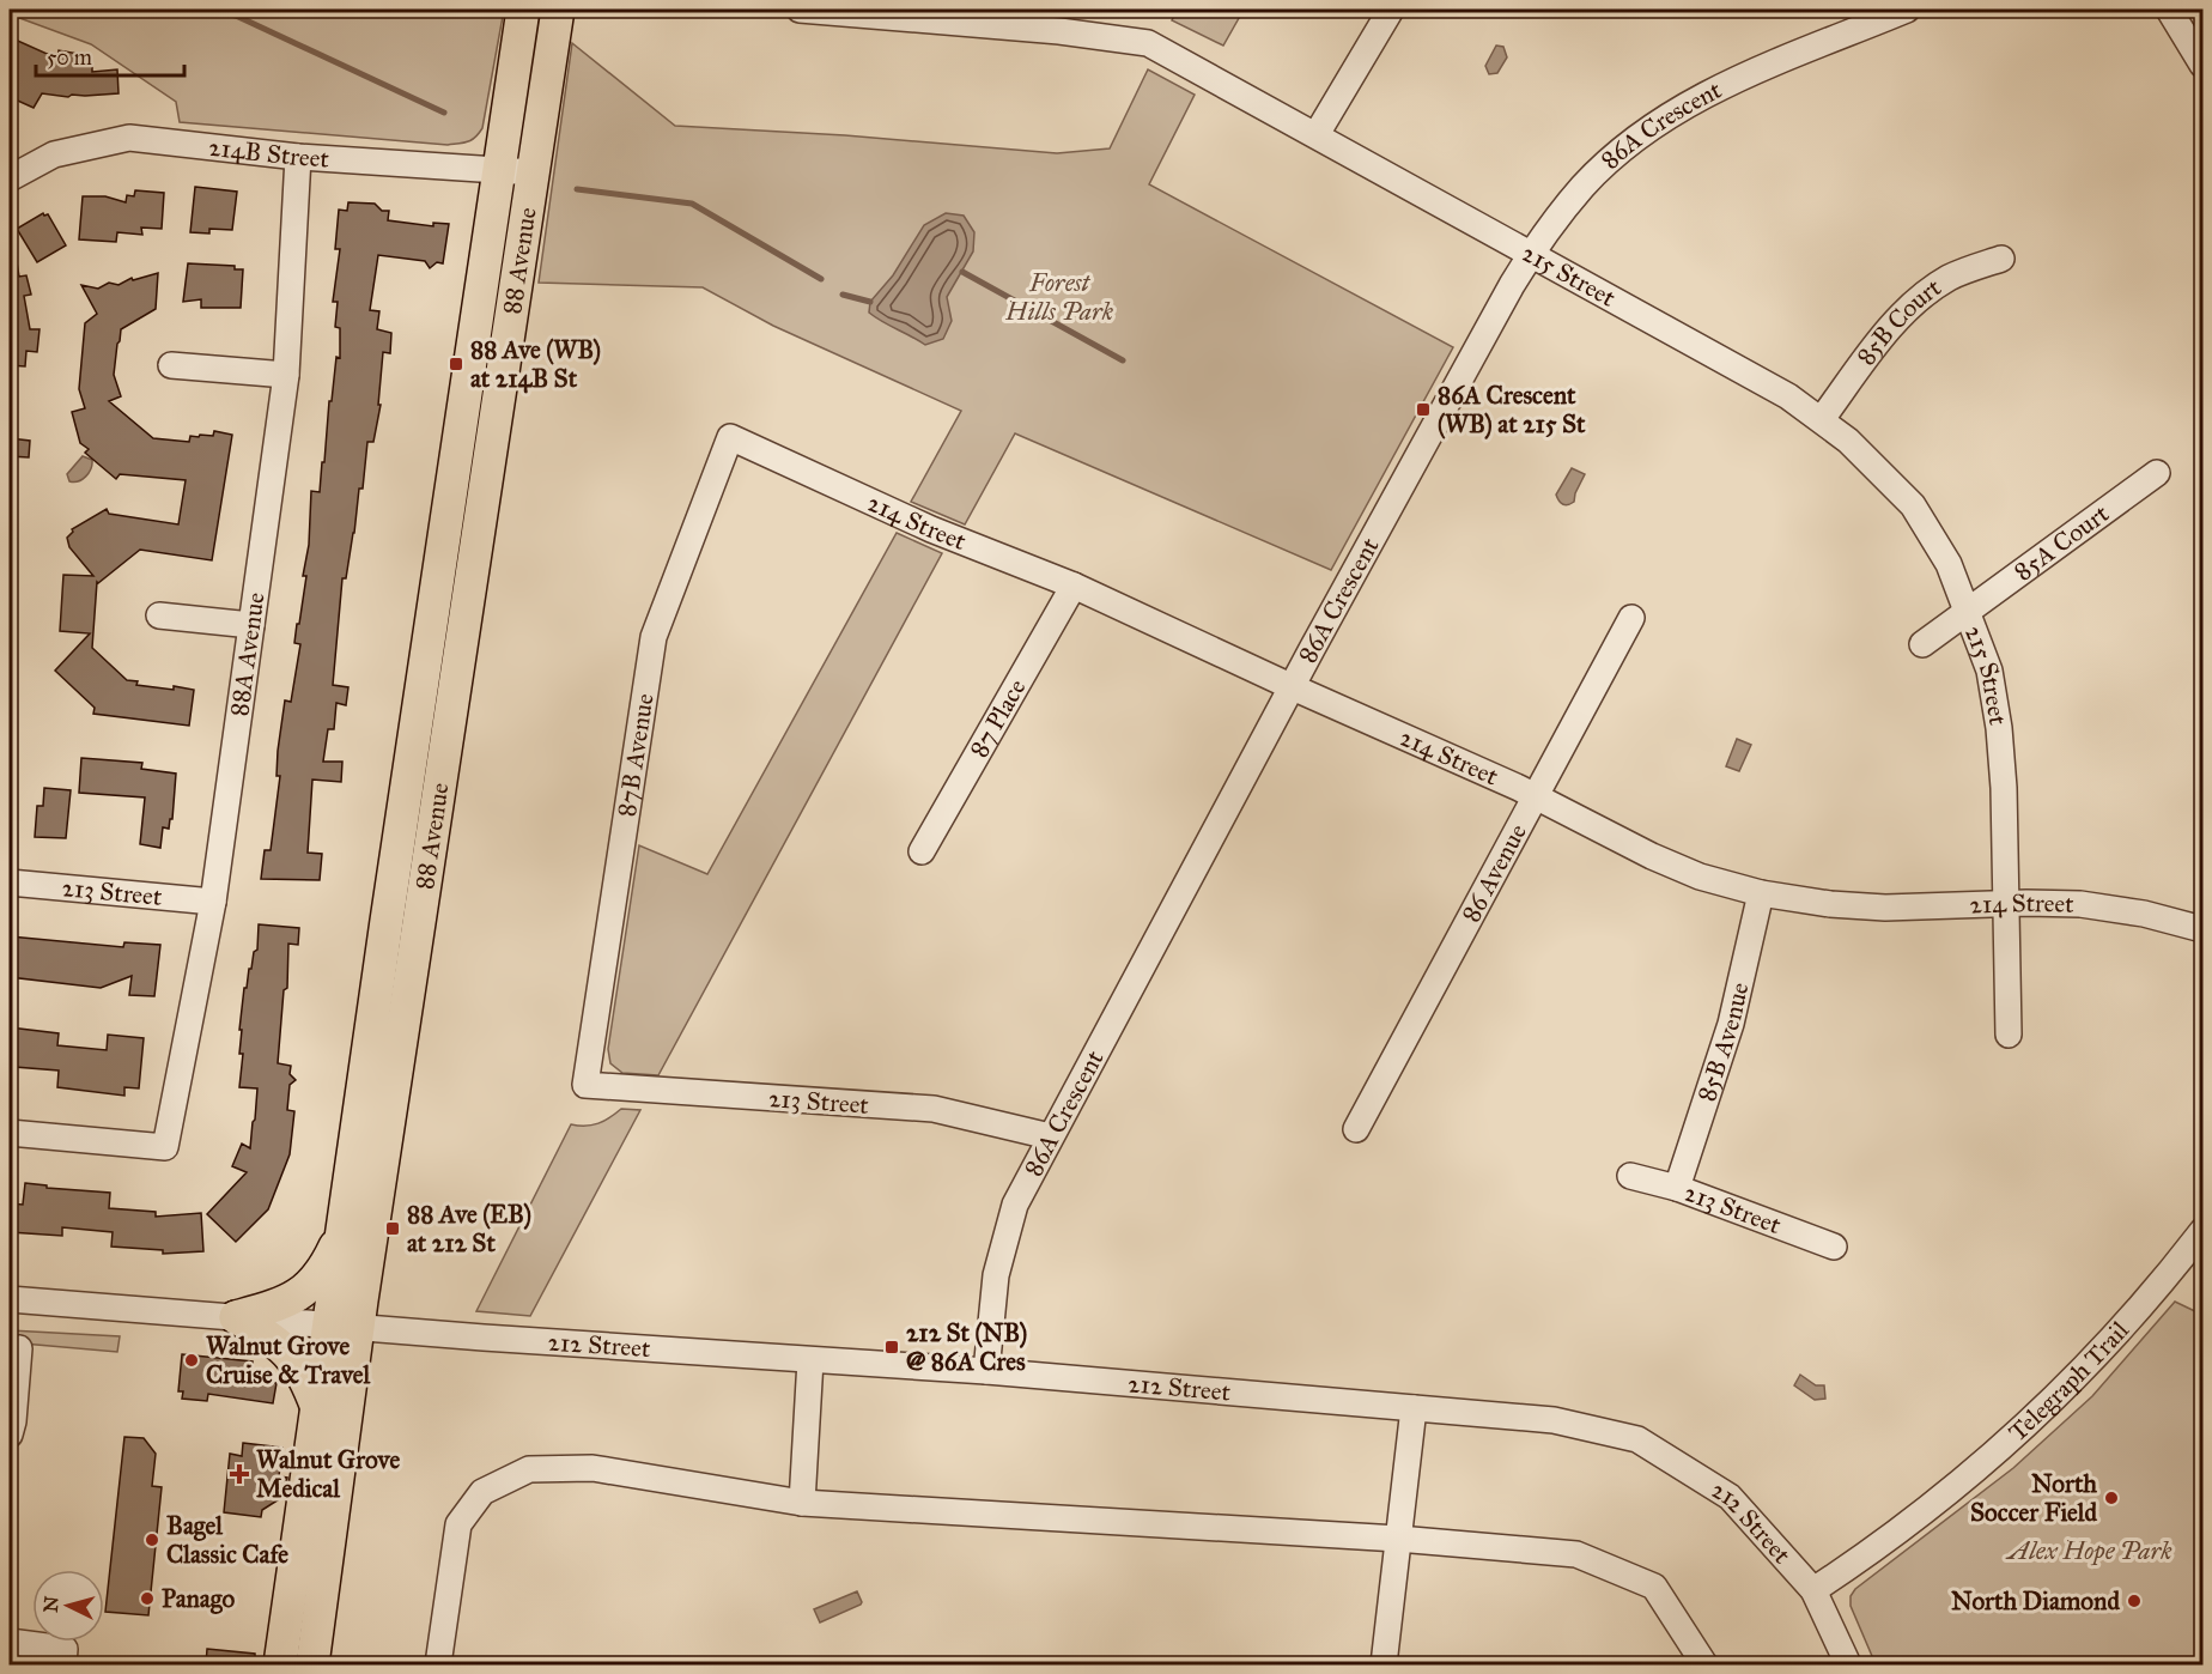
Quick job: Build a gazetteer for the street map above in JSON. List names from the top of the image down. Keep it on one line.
{"streets":{"main road":["88 Avenue"],"street":["86A Crescent","214B Street","215 Street","85B Court","214 Street","85A Court","88A Avenue","87 Place","87B Avenue","86 Avenue","213 Street","85B Avenue","212 Street","Telegraph Trail"]},"crossings":[["86A Crescent","215 Street"],["86A Crescent","214 Street"],["86A Crescent","213 Street"],["86A Crescent","212 Street"],["214B Street","88 Avenue"],["214B Street","88A Avenue"],["88 Avenue","212 Street"],["215 Street","85B Court"],["215 Street","214 Street"],["215 Street","85A Court"],["214 Street","87 Place"],["214 Street","87B Avenue"],["214 Street","86 Avenue"],["214 Street","85B Avenue"],["88A Avenue","213 Street"],["87B Avenue","213 Street"],["213 Street","85B Avenue"],["212 Street","Telegraph Trail"]],"parks":["Forest Hills Park","Alex Hope Park"],"places":{"transit":["88 Ave (WB) at 214B St","86A Crescent (WB) at 215 St","88 Ave (EB) at 212 St","212 St (NB) @ 86A Cres"],"other":["Walnut Grove Cruise & Travel","North Soccer Field","Bagel Classic Cafe","Panago","North Diamond"],"health":["Walnut Grove Medical"]},"scale_bar":"50 m","north":"left"}
